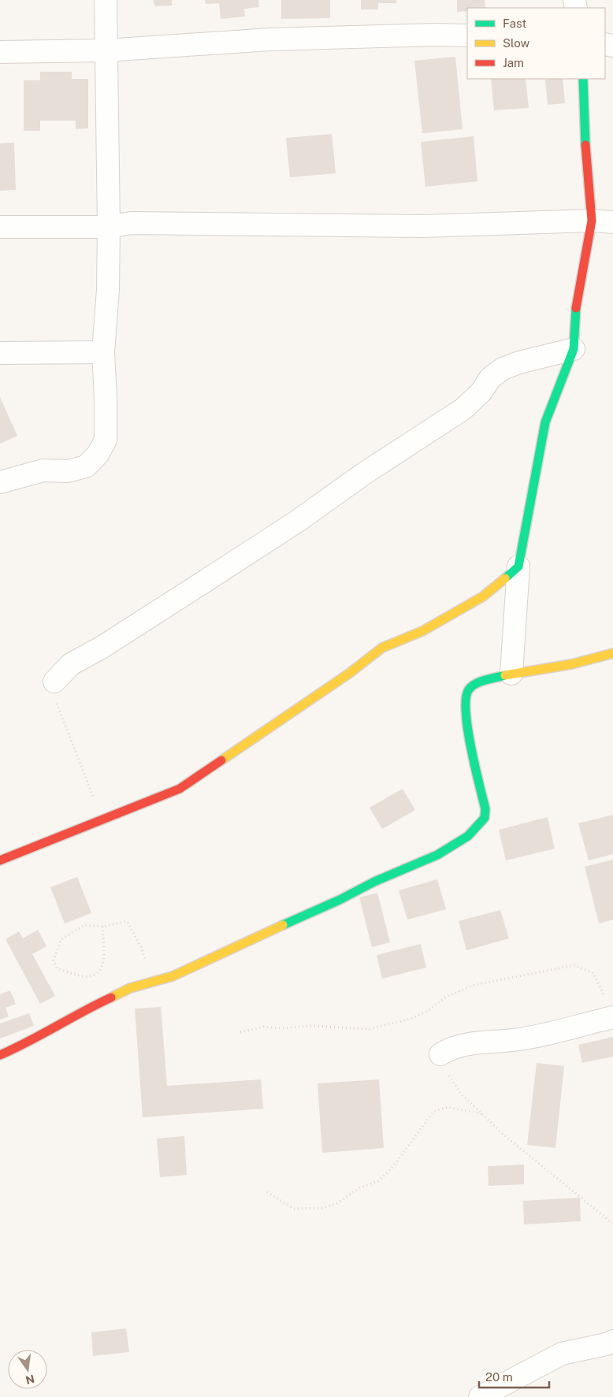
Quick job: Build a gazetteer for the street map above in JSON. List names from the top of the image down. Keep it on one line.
{"legend":["Fast","Slow","Jam"],"scale_bar":"20 m","north":"bottom"}
